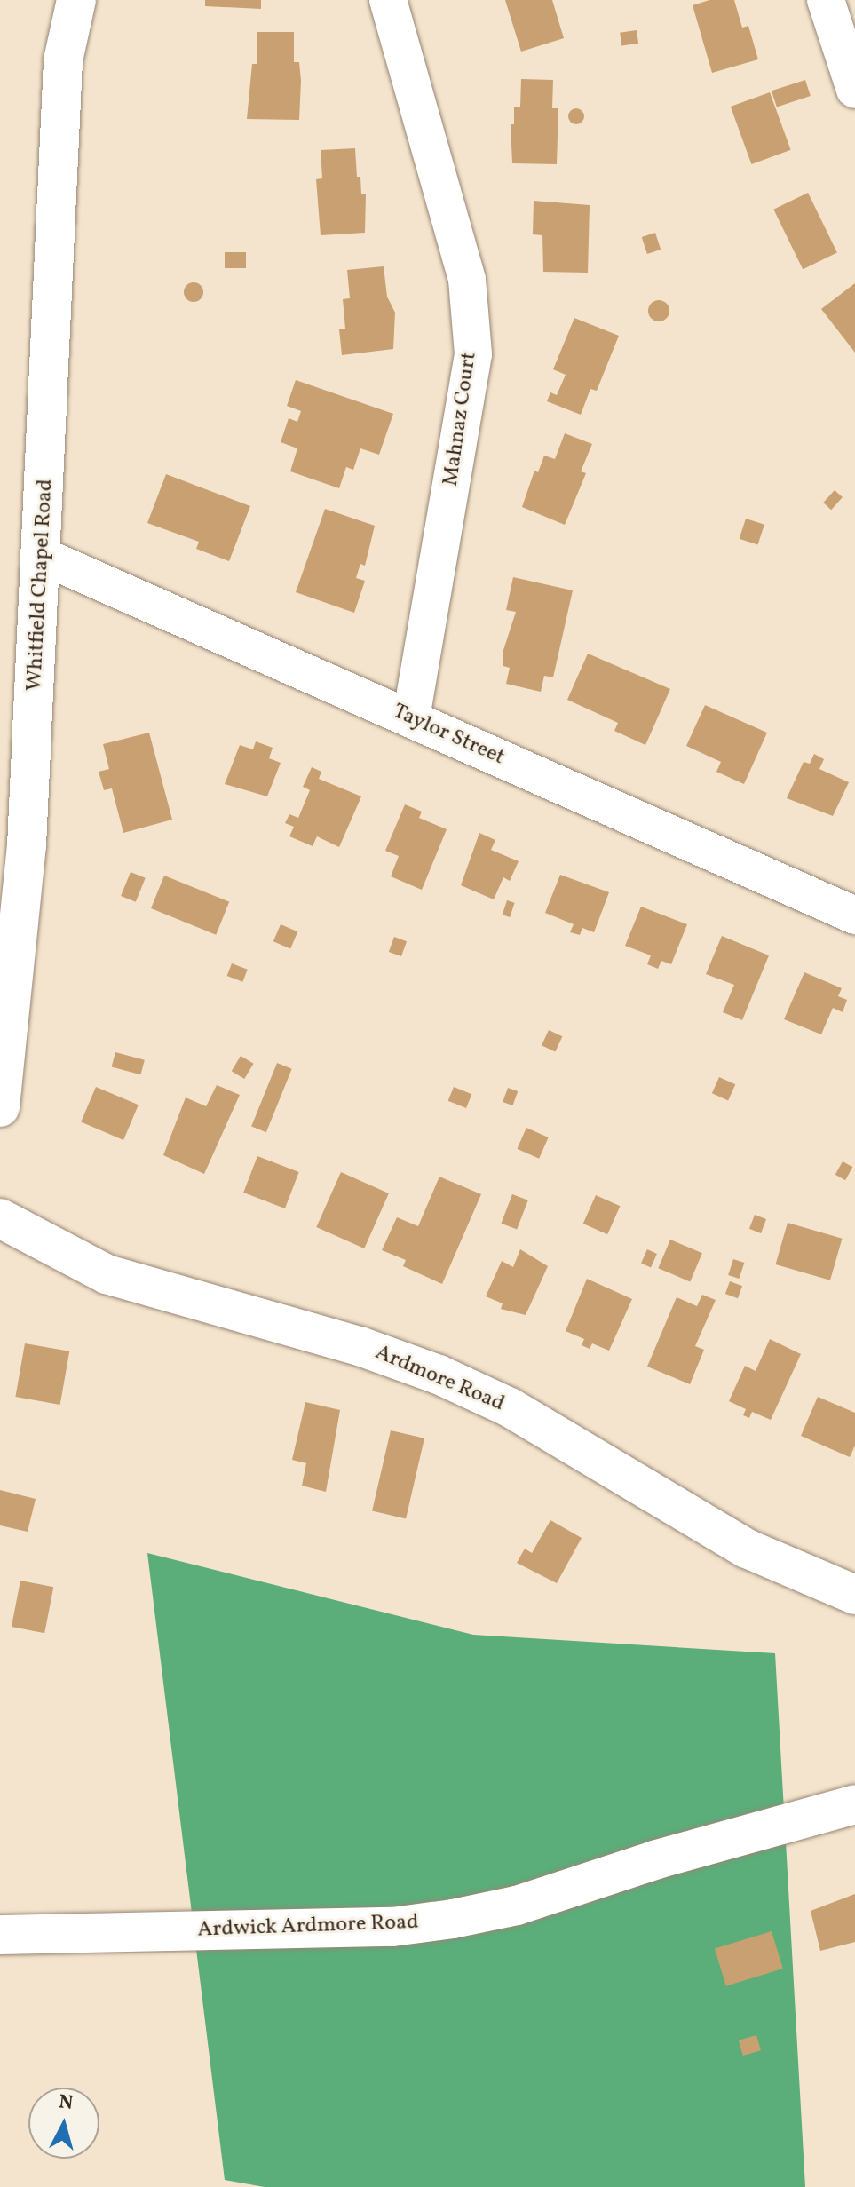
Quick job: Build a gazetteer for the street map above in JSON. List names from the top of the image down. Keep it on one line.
{"streets":{"street":["Mahnaz Court","Whitfield Chapel Road","Taylor Street","Ardmore Road","Ardwick Ardmore Road"]},"crossings":[["Mahnaz Court","Taylor Street"],["Whitfield Chapel Road","Taylor Street"]],"north":"top"}
